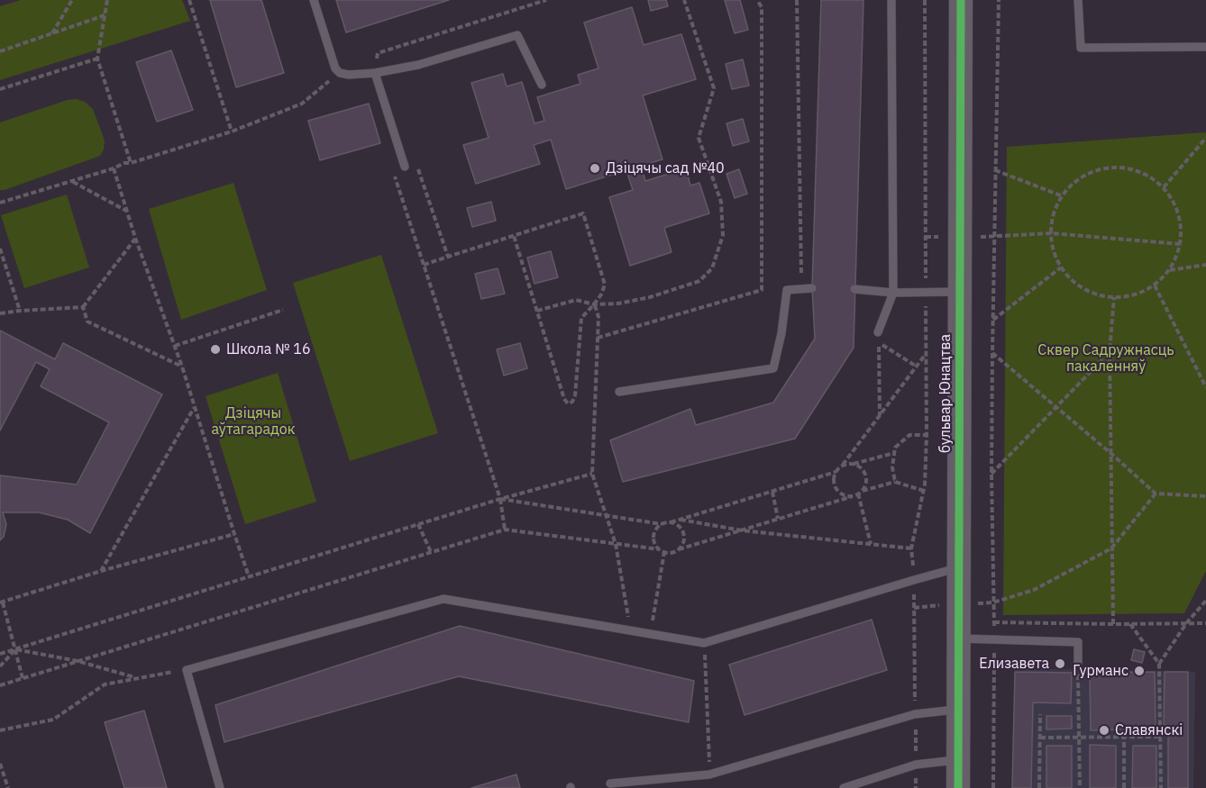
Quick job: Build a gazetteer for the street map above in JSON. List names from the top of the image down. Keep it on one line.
{"streets":{"street":["бульвар Юнацтва"]},"parks":["Сквер Садружнасць пакаленняў","Дзіцячы аўтагарадок"],"places":["Дзіцячы сад №40","Школа № 16","Елизавета","Гурманс","Славянскі"]}
